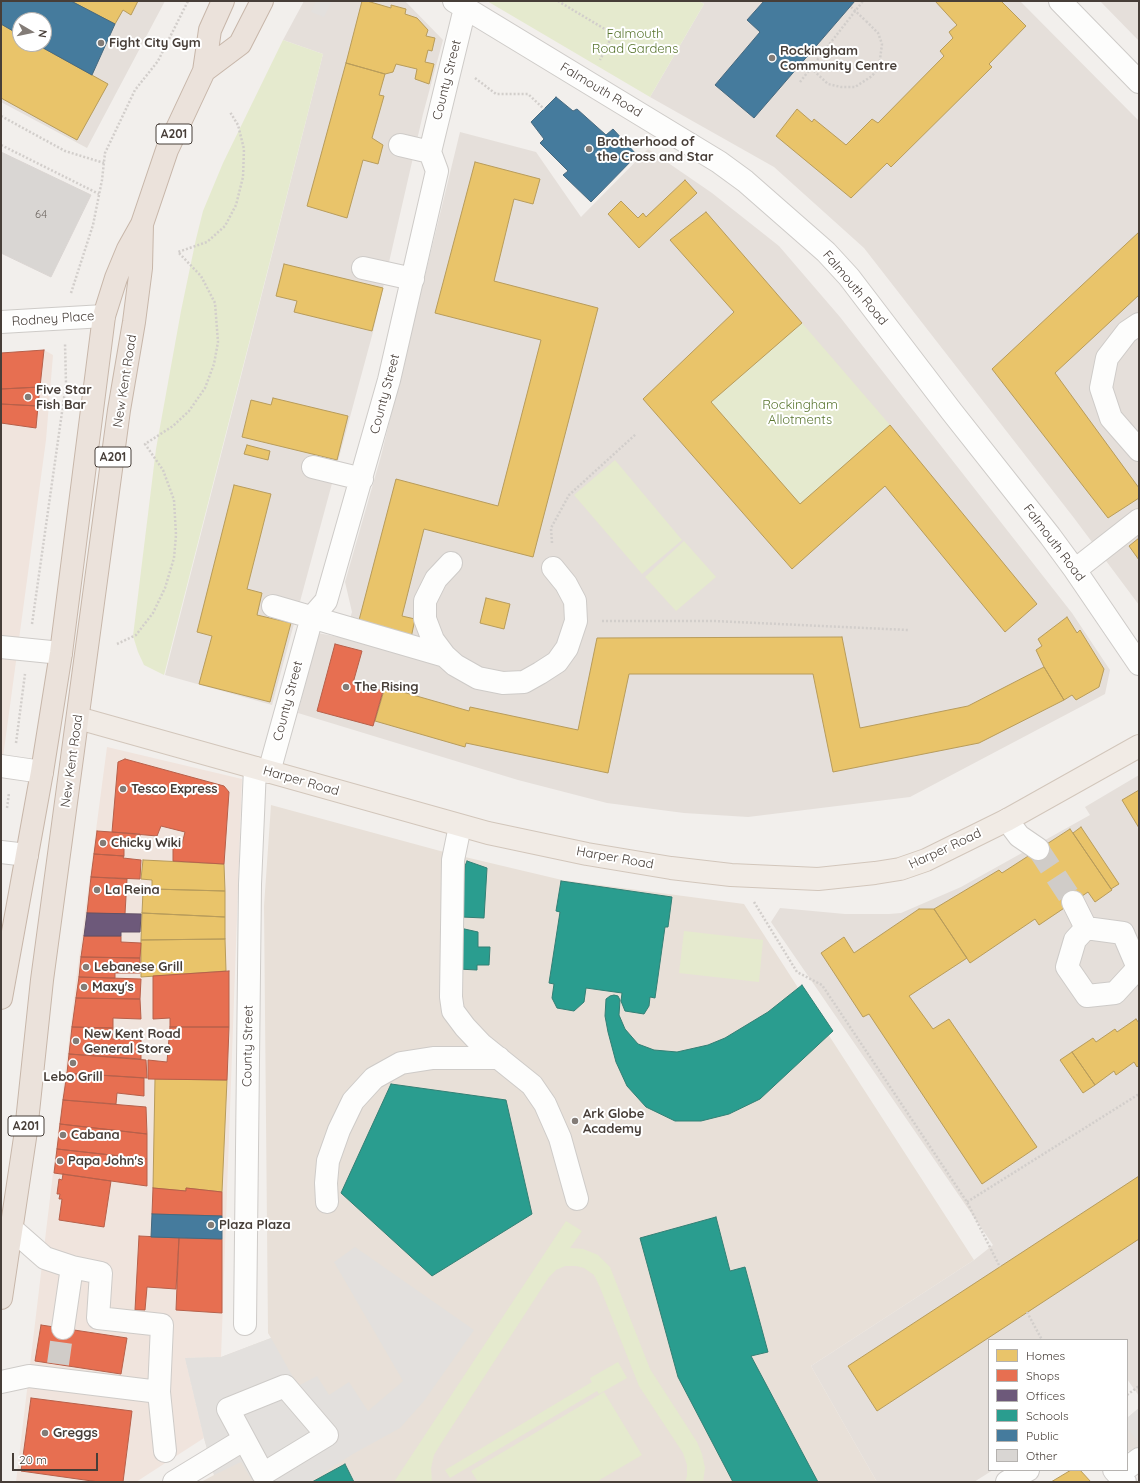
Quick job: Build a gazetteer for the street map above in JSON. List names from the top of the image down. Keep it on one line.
{"streets":{"highway":["A201","New Kent Road"],"main road":["Harper Road"],"street":["County Street","Falmouth Road","Rodney Place"]},"crossings":[["County Street","Falmouth Road"],["County Street","Harper Road"],["Rodney Place","New Kent Road"],["New Kent Road","Harper Road"]],"parks":["Falmouth Road Gardens","Rockingham Allotments"],"places":["Fight City Gym","Rockingham Community Centre","Brotherhood of the Cross and Star","Five Star Fish Bar","The Rising","Tesco Express","Chicky Wiki","La Reina","Lebanese Grill","Maxy's","New Kent Road General Store","Lebo Grill","Ark Globe Academy","Cabana","Papa John's","Plaza Plaza","Greggs"],"house_numbers":["64"],"legend":["Homes","Shops","Offices","Schools","Public","Other"],"scale_bar":"20 m","north":"right"}
